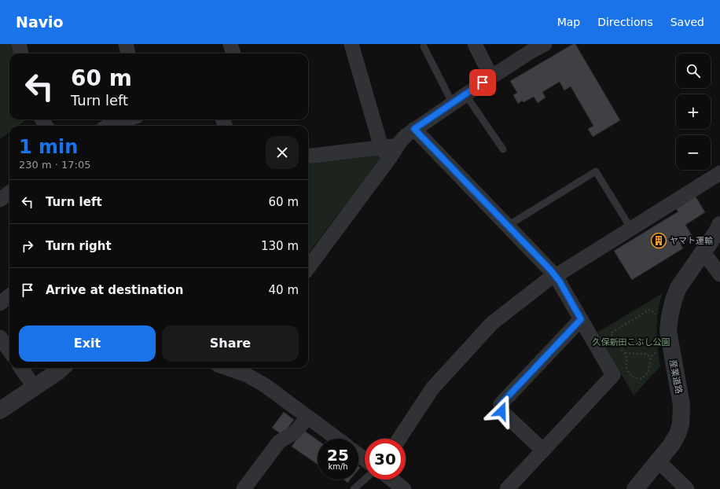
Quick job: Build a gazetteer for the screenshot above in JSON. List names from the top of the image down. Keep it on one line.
{"streets":{"street":["産業道路"]},"parks":["久保新田こぶし公園"],"places":{"building":["ヤマト運輸"]},"page":{"header":"Navio","nav":["Map","Directions","Saved"],"map_buttons":["+","−"],"turn":["60 m","Turn left"],"heading":["1 min","230 m · 17:05"],"list":[{"name":"Turn left","value":"60 m"},{"name":"Turn right","value":"130 m"},{"name":"Arrive at destination","value":"40 m"}],"buttons":["Exit","Share"],"speed":"25 km/h","limit":"30"}}
